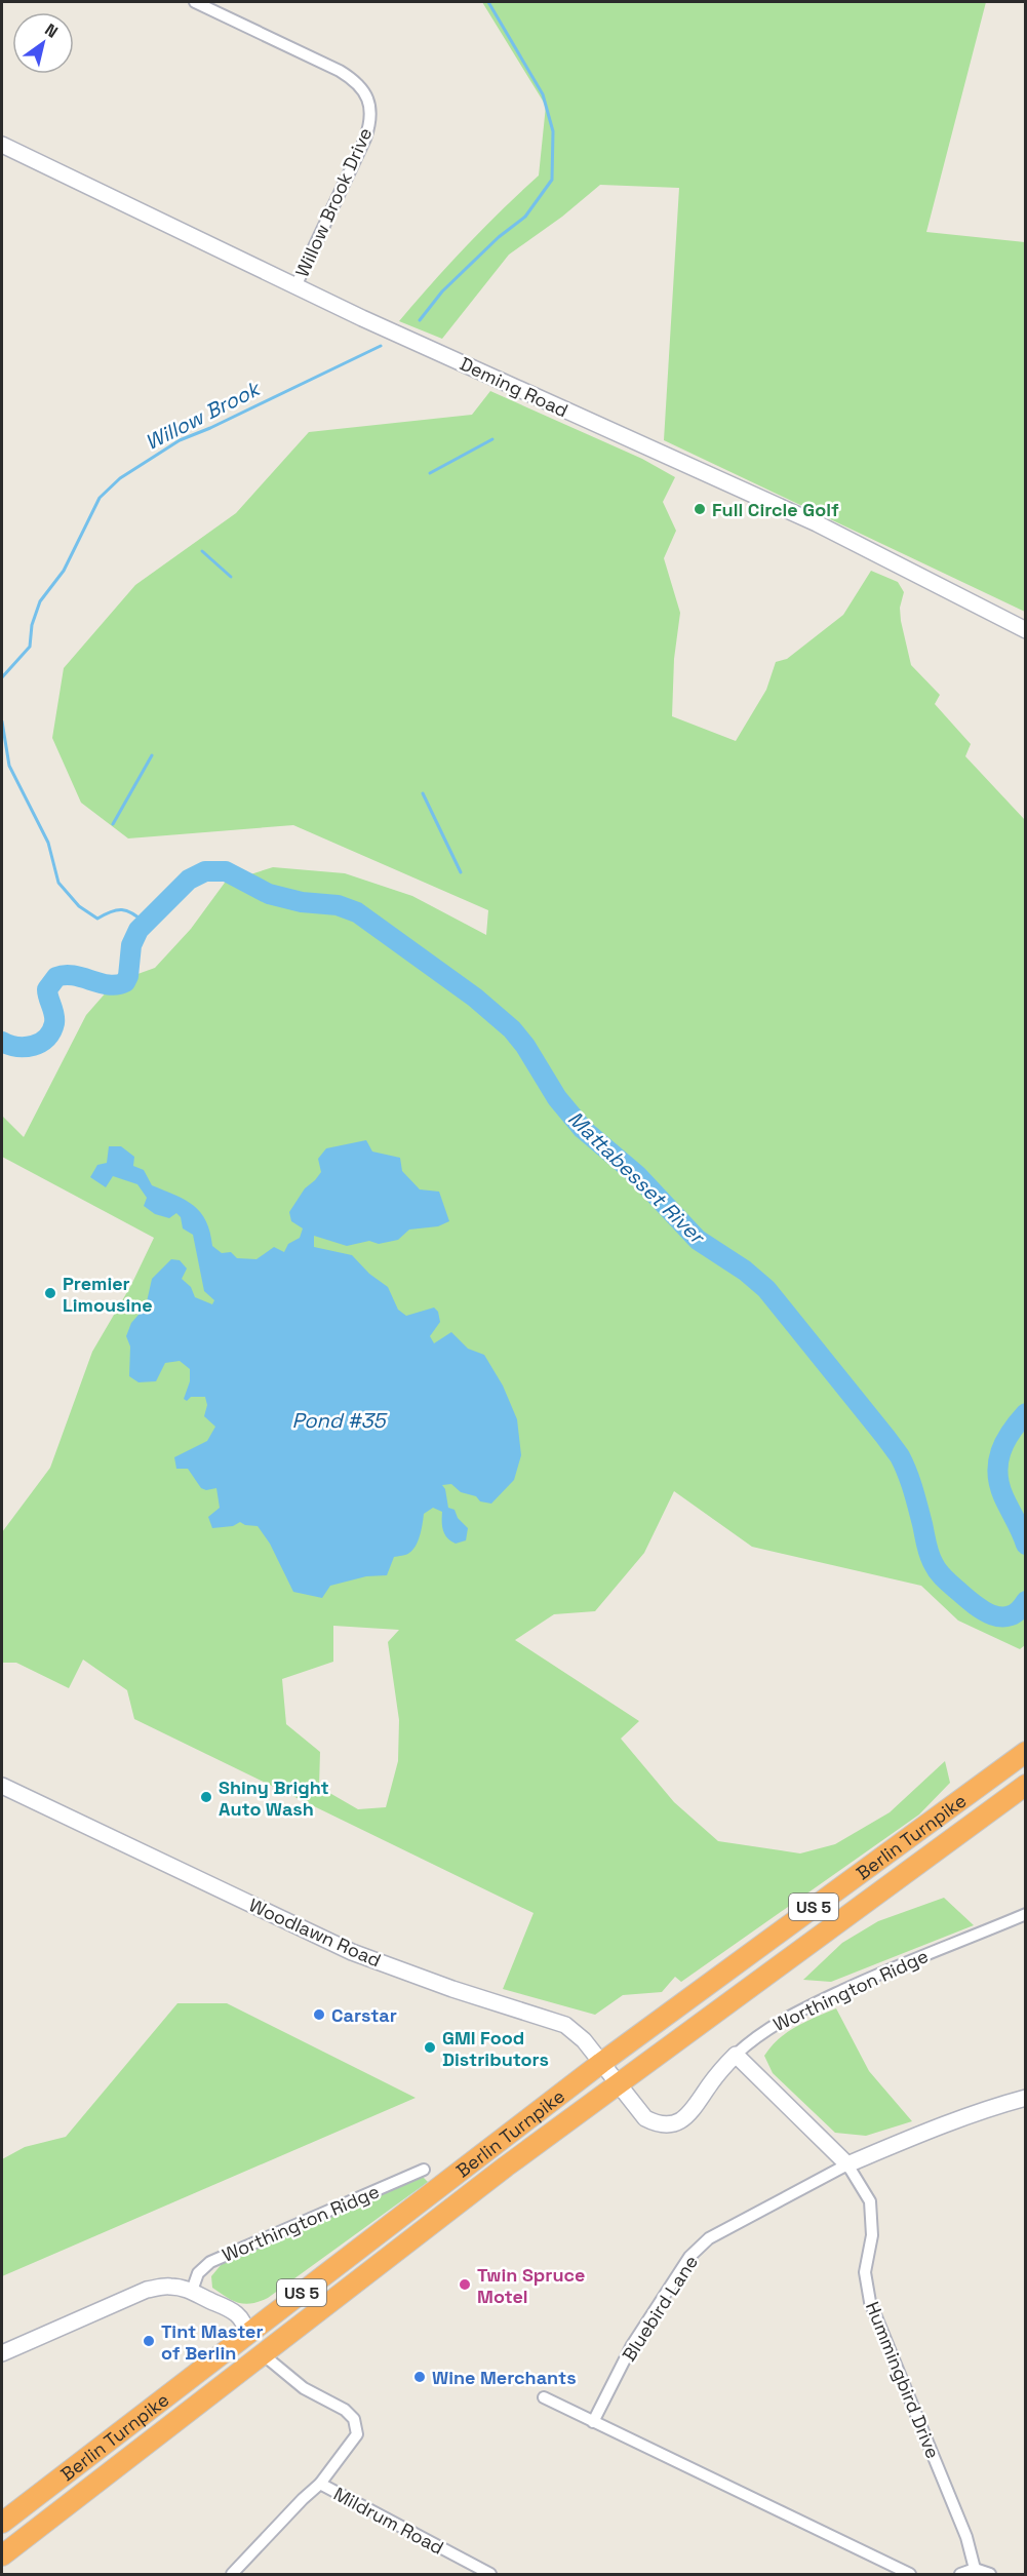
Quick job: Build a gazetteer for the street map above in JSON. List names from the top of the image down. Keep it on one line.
{"streets":{"highway":["Berlin Turnpike","US 5"],"street":["Willow Brook Drive","Deming Road","Woodlawn Road","Worthington Ridge","Bluebird Lane","Hummingbird Drive","Mildrum Road"]},"crossings":[["Willow Brook Drive","Deming Road"],["Berlin Turnpike","Woodlawn Road"],["Berlin Turnpike","Worthington Ridge"],["Woodlawn Road","Worthington Ridge"],["Worthington Ridge","Hummingbird Drive"],["Bluebird Lane","Hummingbird Drive"]],"water":["Willow Brook","Mattabesset River","Pond #35"],"places":["Full Circle Golf","Premier Limousine","Shiny Bright Auto Wash","Carstar","GMI Food Distributors","Twin Spruce Motel","Tint Master of Berlin","Wine Merchants"],"north":"top right"}
